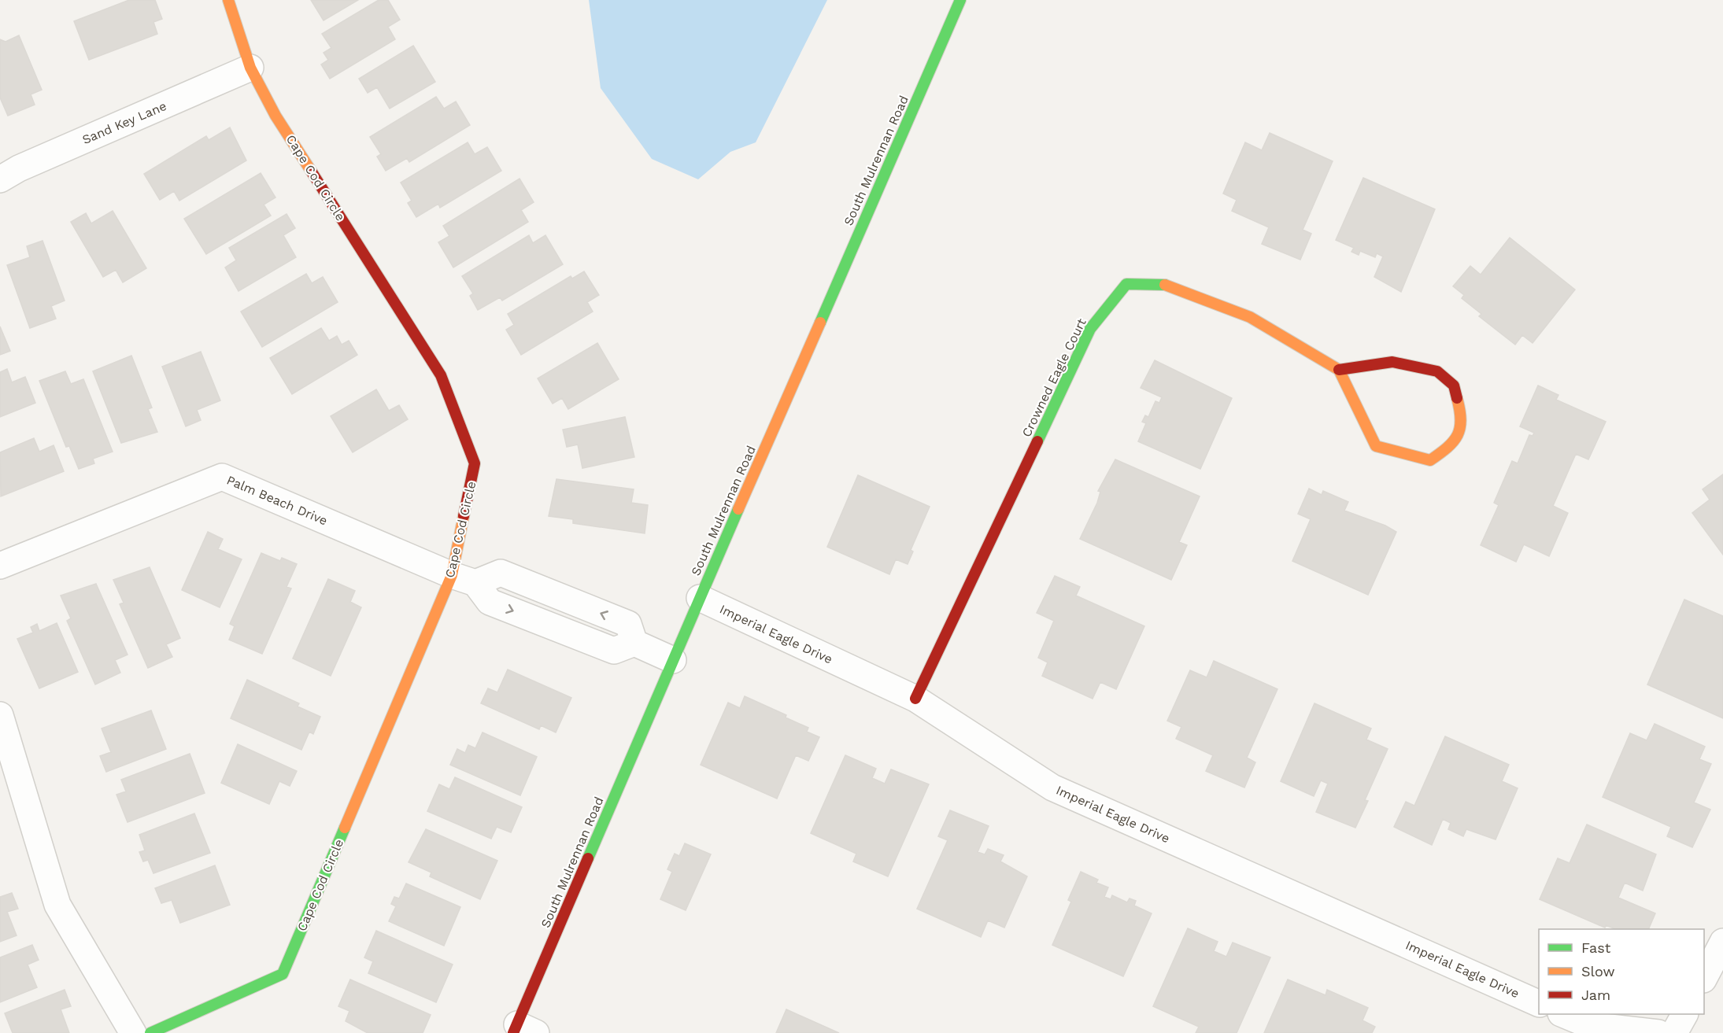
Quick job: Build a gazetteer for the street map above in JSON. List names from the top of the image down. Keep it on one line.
{"streets":{"street":["Sand Key Lane","South Mulrennan Road","Cape Cod Circle","Crowned Eagle Court","Palm Beach Drive","Imperial Eagle Drive"]},"crossings":[["Sand Key Lane","Cape Cod Circle"],["South Mulrennan Road","Imperial Eagle Drive"],["Cape Cod Circle","Palm Beach Drive"],["Crowned Eagle Court","Imperial Eagle Drive"]],"legend":["Fast","Slow","Jam"]}
